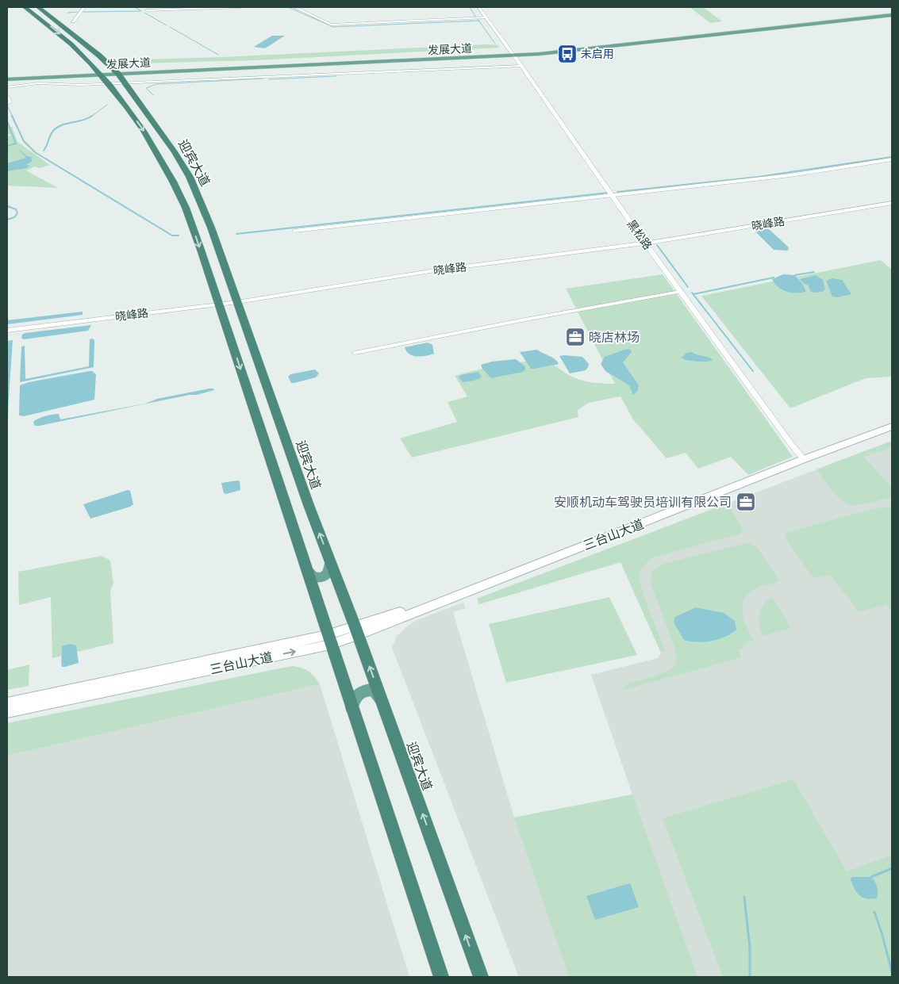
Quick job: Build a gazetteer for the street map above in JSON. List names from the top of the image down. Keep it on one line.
{"streets":{"highway":["迎宾大道"],"main road":["发展大道","三台山大道"],"street":["晓峰路","黑松路"]},"crossings":[["发展大道","迎宾大道"],["发展大道","黑松路"],["迎宾大道","晓峰路"],["迎宾大道","三台山大道"],["晓峰路","黑松路"],["黑松路","三台山大道"]],"places":{"bus stop":["未启用"],"office":["晓店林场","安顺机动车驾驶员培训有限公司"]}}
